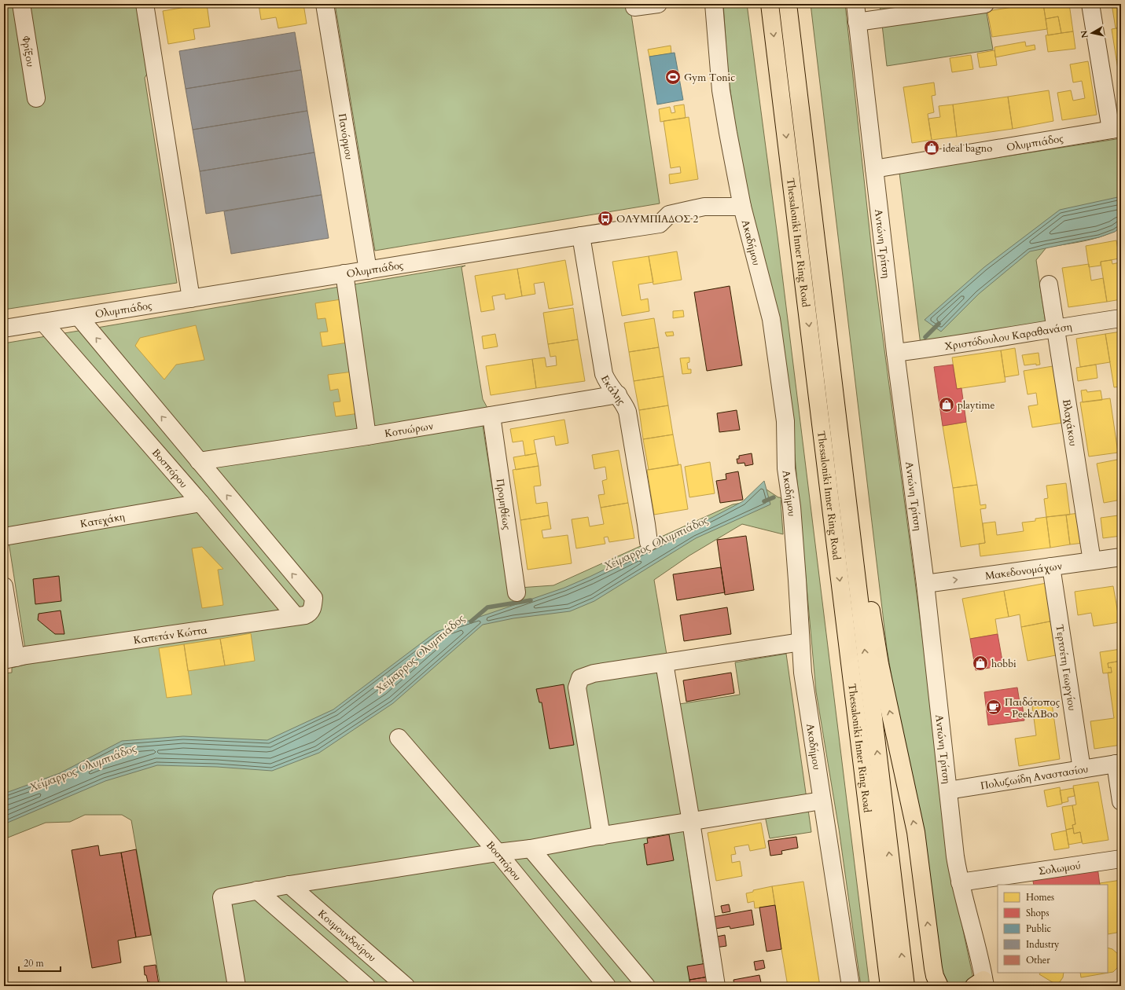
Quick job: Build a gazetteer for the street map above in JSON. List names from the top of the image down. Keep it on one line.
{"streets":{"highway":["Thessaloniki Inner Ring Road"],"street":["Φρίξου","Πανόρμου","Ολυμπιάδος","Ακαδήμου","Αντώνη Τρίτση","Χριστόδουλου Καραθανάση","Εκάλης","Βλαχάκου","Κοτυώρων","Βοσπόρου","Προμηθέως","Κατεχάκη","Μακεδονομάχων","Καπετάν Κώττα","Τερτσέτη Γεωργίου","Πολυζωίδη Αναστασίου","Σολωμού","Κουμουνδούρου"]},"crossings":[["Πανόρμου","Ολυμπιάδος"],["Ολυμπιάδος","Ακαδήμου"],["Ολυμπιάδος","Αντώνη Τρίτση"],["Ολυμπιάδος","Εκάλης"],["Ολυμπιάδος","Βοσπόρου"],["Αντώνη Τρίτση","Χριστόδουλου Καραθανάση"],["Αντώνη Τρίτση","Μακεδονομάχων"],["Αντώνη Τρίτση","Πολυζωίδη Αναστασίου"],["Αντώνη Τρίτση","Σολωμού"],["Χριστόδουλου Καραθανάση","Βλαχάκου"],["Εκάλης","Κοτυώρων"],["Βλαχάκου","Μακεδονομάχων"],["Κοτυώρων","Προμηθέως"],["Κοτυώρων","Καπετάν Κώττα"],["Βοσπόρου","Κατεχάκη"],["Βοσπόρου","Καπετάν Κώττα"],["Μακεδονομάχων","Τερτσέτη Γεωργίου"],["Τερτσέτη Γεωργίου","Πολυζωίδη Αναστασίου"]],"one_way":["Μακεδονομάχων","Καπετάν Κώττα"],"water":["Χείμαρρος Ολυμπιάδος"],"places":{"sports":["Gym Tonic"],"shop":["ideal bagno","playtime","hobbi"],"bus stop":["ΟΛΥΜΠΙΑΔΟΣ 2"],"cafe":["Παιδότοπος - PeekABoo"]},"legend":["Homes","Shops","Public","Industry","Other"],"scale_bar":"20 m","north":"left"}
